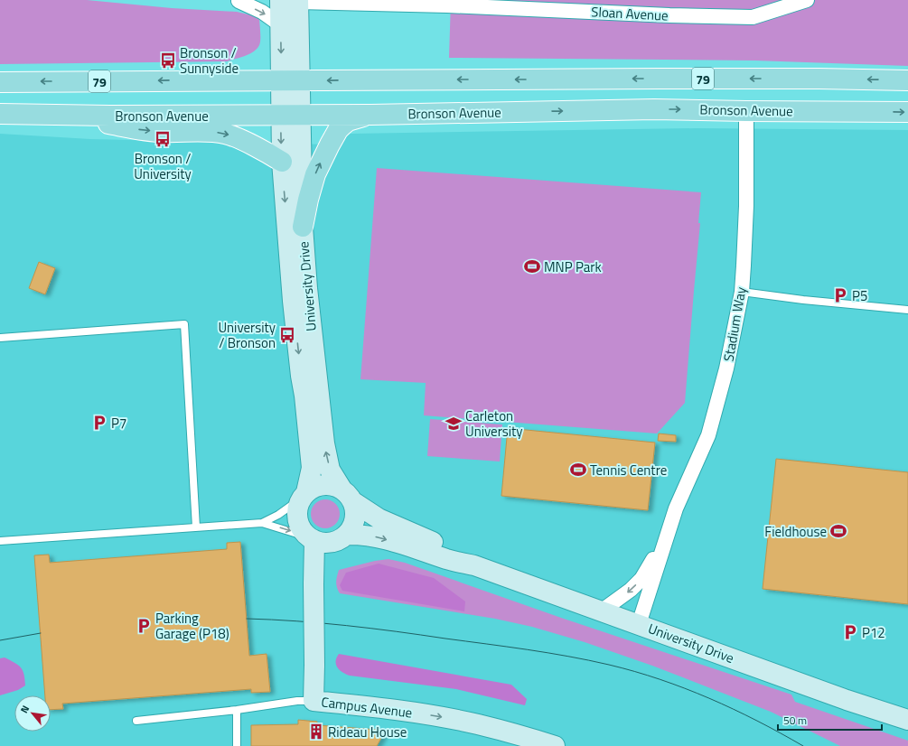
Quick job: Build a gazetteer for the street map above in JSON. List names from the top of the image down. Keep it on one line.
{"streets":{"main road":["79","Bronson Avenue"],"street":["Sloan Avenue","University Drive","Stadium Way","Campus Avenue"]},"crossings":[["79","University Drive"],["Bronson Avenue","University Drive"],["Bronson Avenue","Stadium Way"],["University Drive","Stadium Way"],["University Drive","Campus Avenue"]],"one_way":["Campus Avenue"],"places":{"bus stop":["Bronson / Sunnyside","Bronson / University","University / Bronson"],"sports":["MNP Park","Tennis Centre","Fieldhouse"],"parking":["P5","P7","Parking Garage (P18)","P12"],"school or university":["Carleton University"],"building":["Rideau House"]},"scale_bar":"50 m","north":"top left"}
